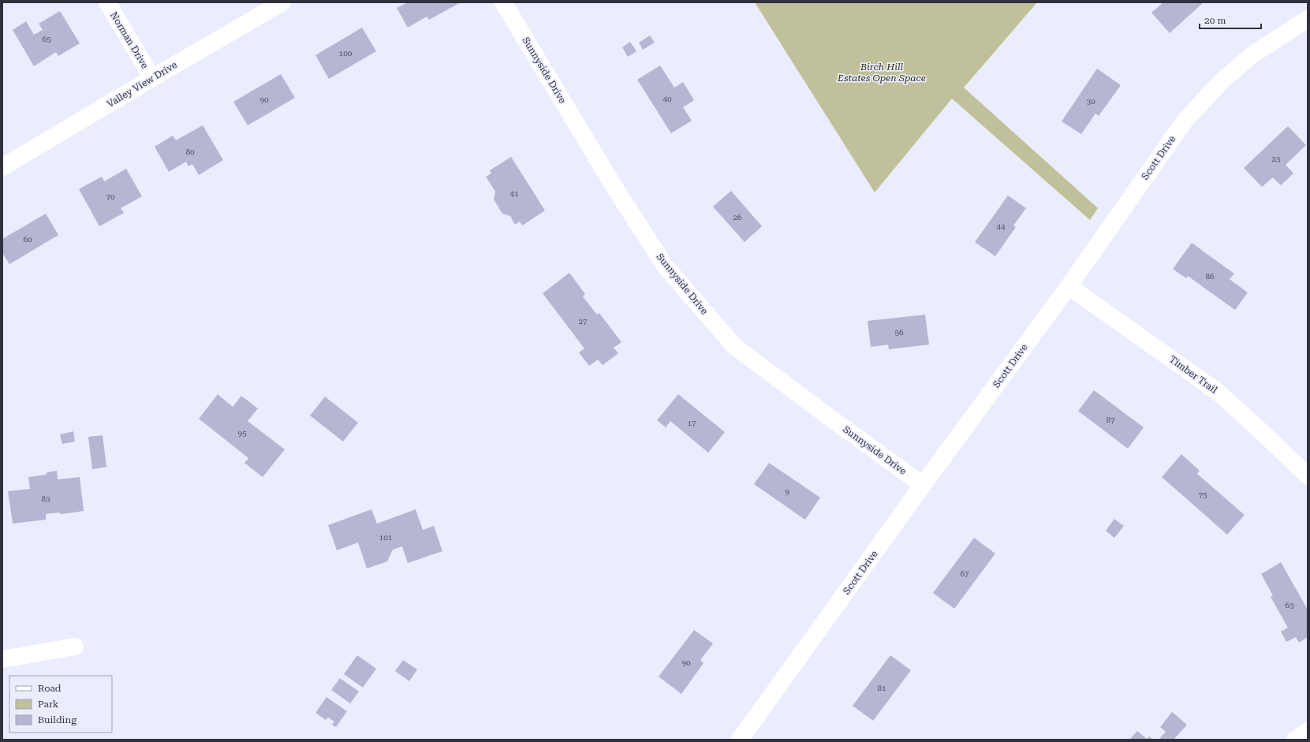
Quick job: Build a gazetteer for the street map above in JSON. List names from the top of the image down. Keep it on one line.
{"streets":{"street":["Norman Drive","Sunnyside Drive","Valley View Drive","Scott Drive","Timber Trail"]},"crossings":[["Norman Drive","Valley View Drive"],["Sunnyside Drive","Scott Drive"],["Scott Drive","Timber Trail"]],"parks":["Birch Hill Estates Open Space"],"house_numbers":["65","100","40","90","30","80","23","41","70","26","44","60","86","27","56","87","17","95","9","75","83","101","67","63","90","81"],"legend":["Road","Park","Building"],"scale_bar":"20 m"}
